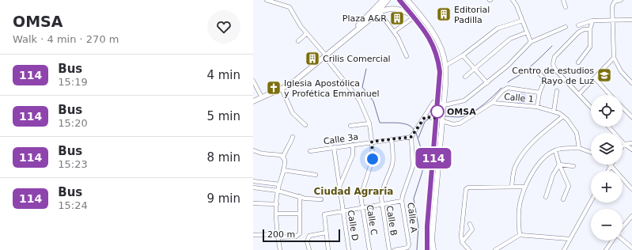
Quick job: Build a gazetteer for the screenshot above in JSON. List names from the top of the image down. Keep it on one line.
{"streets":{"street":["Calle 1","Calle 3a","Calle A","Calle C","Calle B","Calle D"]},"crossings":[["Calle 3a","Calle A"],["Calle 3a","Calle C"],["Calle 3a","Calle B"],["Calle 3a","Calle D"]],"districts":["Ciudad Agraria"],"places":{"building":["Editorial Padilla","Plaza A&R","Crilis Comercial"],"school or university":["Centro de estudios Rayo de Luz"],"church":["Iglesia Apostólica y Profética Emmanuel"],"other":["OMSA"]},"lines":["bus line 114"],"scale_bar":"200 m","page":{"heading":["OMSA","Walk · 4 min · 270 m"],"on_map":"114","list":[{"mark":"114","name":"Bus","note":"15:19","value":"4 min"},{"mark":"114","name":"Bus","note":"15:20","value":"5 min"},{"mark":"114","name":"Bus","note":"15:23","value":"8 min"},{"mark":"114","name":"Bus","note":"15:24","value":"9 min"}],"map_buttons":["+","−"],"scale":"200 m"}}
